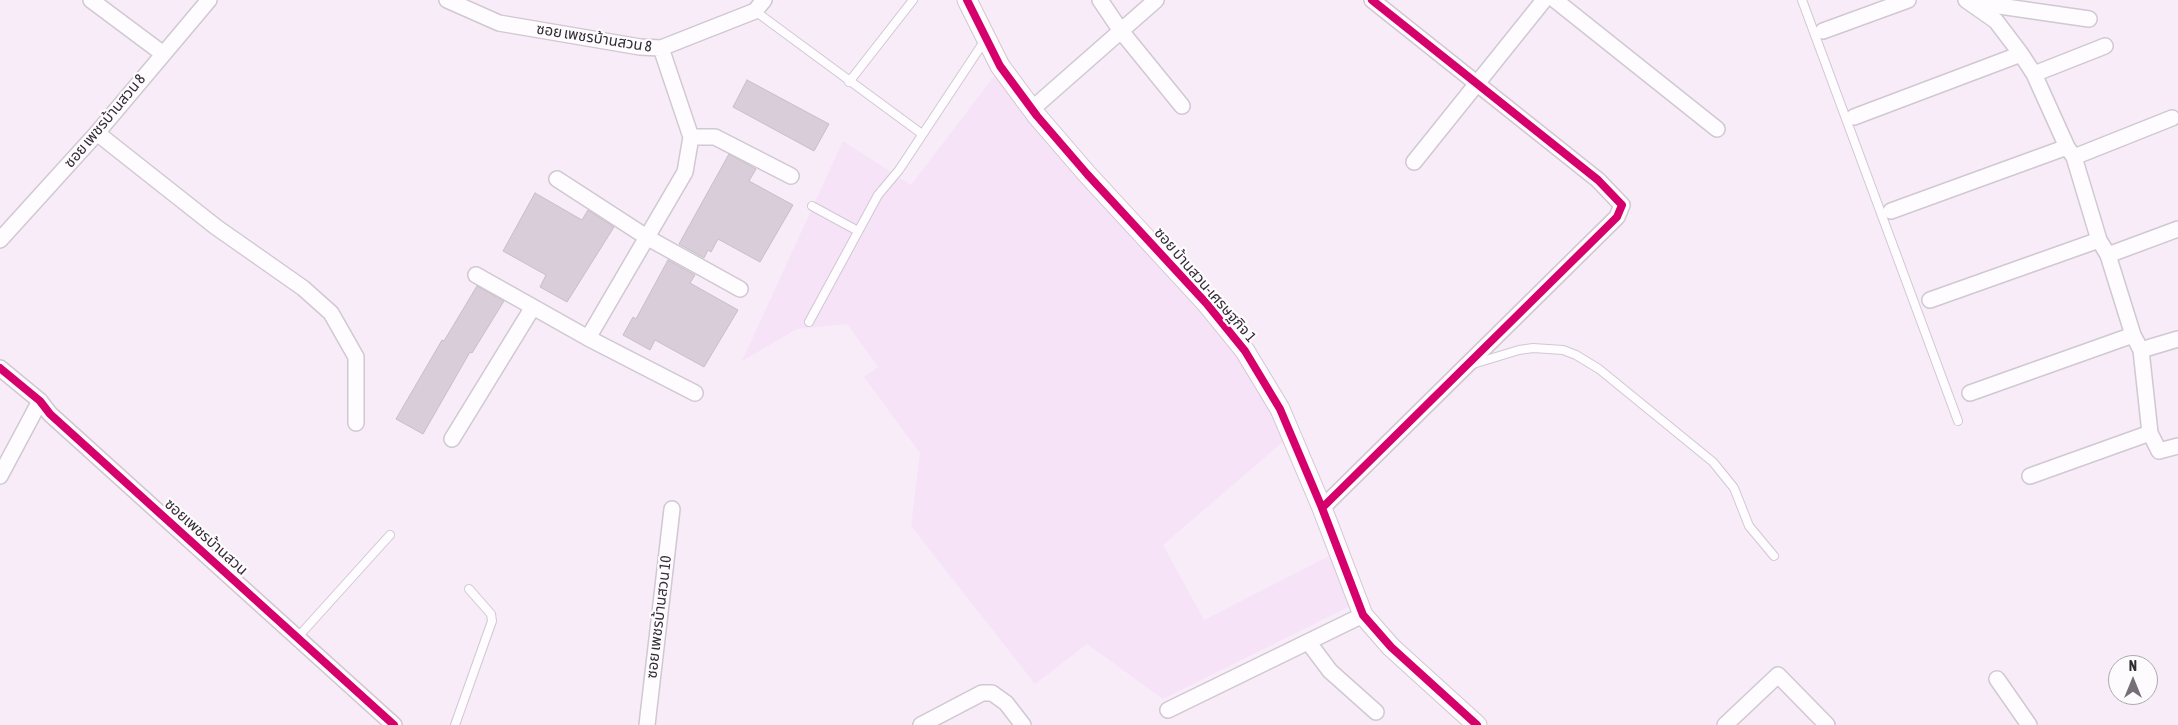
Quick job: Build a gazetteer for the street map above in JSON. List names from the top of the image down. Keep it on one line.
{"streets":{"street":["ซอย เพชรบ้านสวน 8","ซอย บ้านสวน-เศรษฐกิจ 1","ซอยเพชรบ้านสวน","ซอย เพชรบ้านสวน 10"]},"north":"top"}
